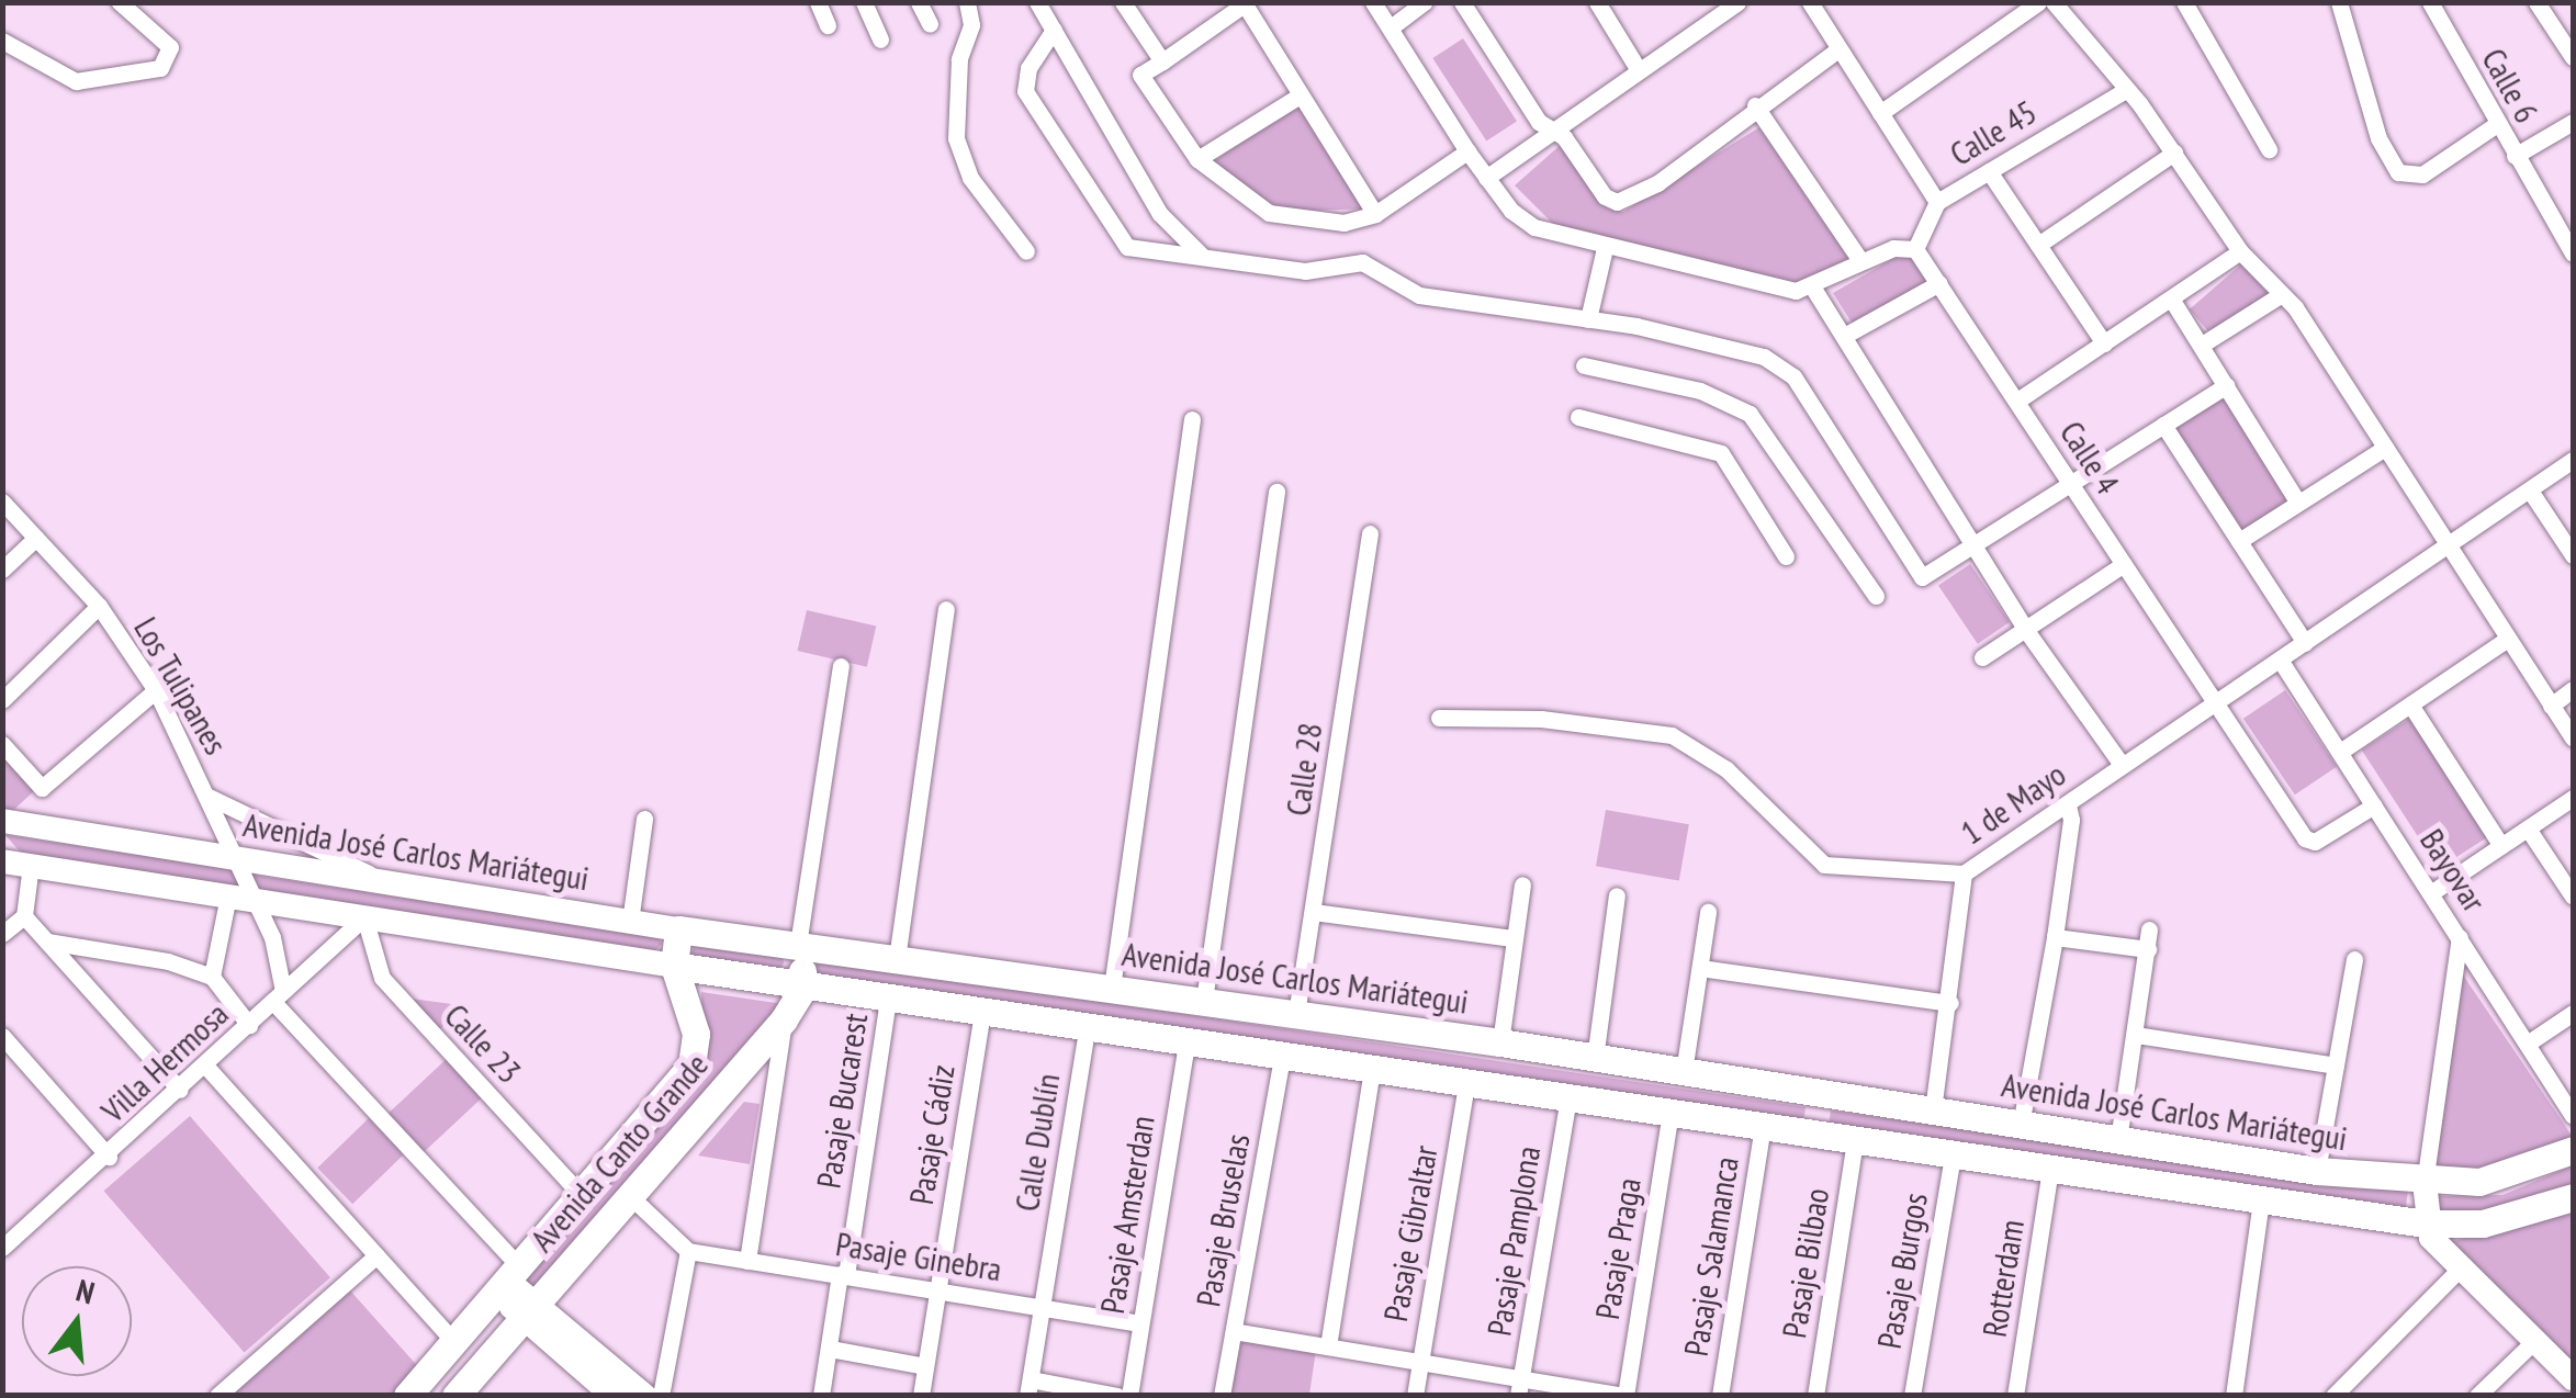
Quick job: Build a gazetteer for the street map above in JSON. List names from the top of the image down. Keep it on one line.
{"streets":{"main road":["Avenida José Carlos Mariátegui","Avenida Canto Grande"],"street":["Calle 6","Calle 45","Calle 4","Los Tulipanes","Calle 28","1 de Mayo","Bayovar","Calle 23","Villa Hermosa","Pasaje Bucarest","Pasaje Cádiz","Calle Dublín","Pasaje Amsterdan","Pasaje Bruselas","Pasaje Gibraltar","Pasaje Pamplona","Pasaje Praga","Pasaje Ginebra","Pasaje Salamanca","Pasaje Bilbao","Pasaje Burgos","Rotterdam"]},"crossings":[["Calle 45","Calle 4"],["Calle 4","1 de Mayo"],["Calle 4","Bayovar"],["Los Tulipanes","Avenida José Carlos Mariátegui"],["Los Tulipanes","Villa Hermosa"],["Calle 28","Avenida José Carlos Mariátegui"],["1 de Mayo","Bayovar"],["Avenida José Carlos Mariátegui","Avenida Canto Grande"],["Calle 23","Villa Hermosa"],["Calle 23","Avenida Canto Grande"],["Pasaje Bucarest","Pasaje Ginebra"],["Pasaje Cádiz","Pasaje Ginebra"],["Calle Dublín","Pasaje Ginebra"],["Pasaje Amsterdan","Pasaje Ginebra"]],"north":"top"}
